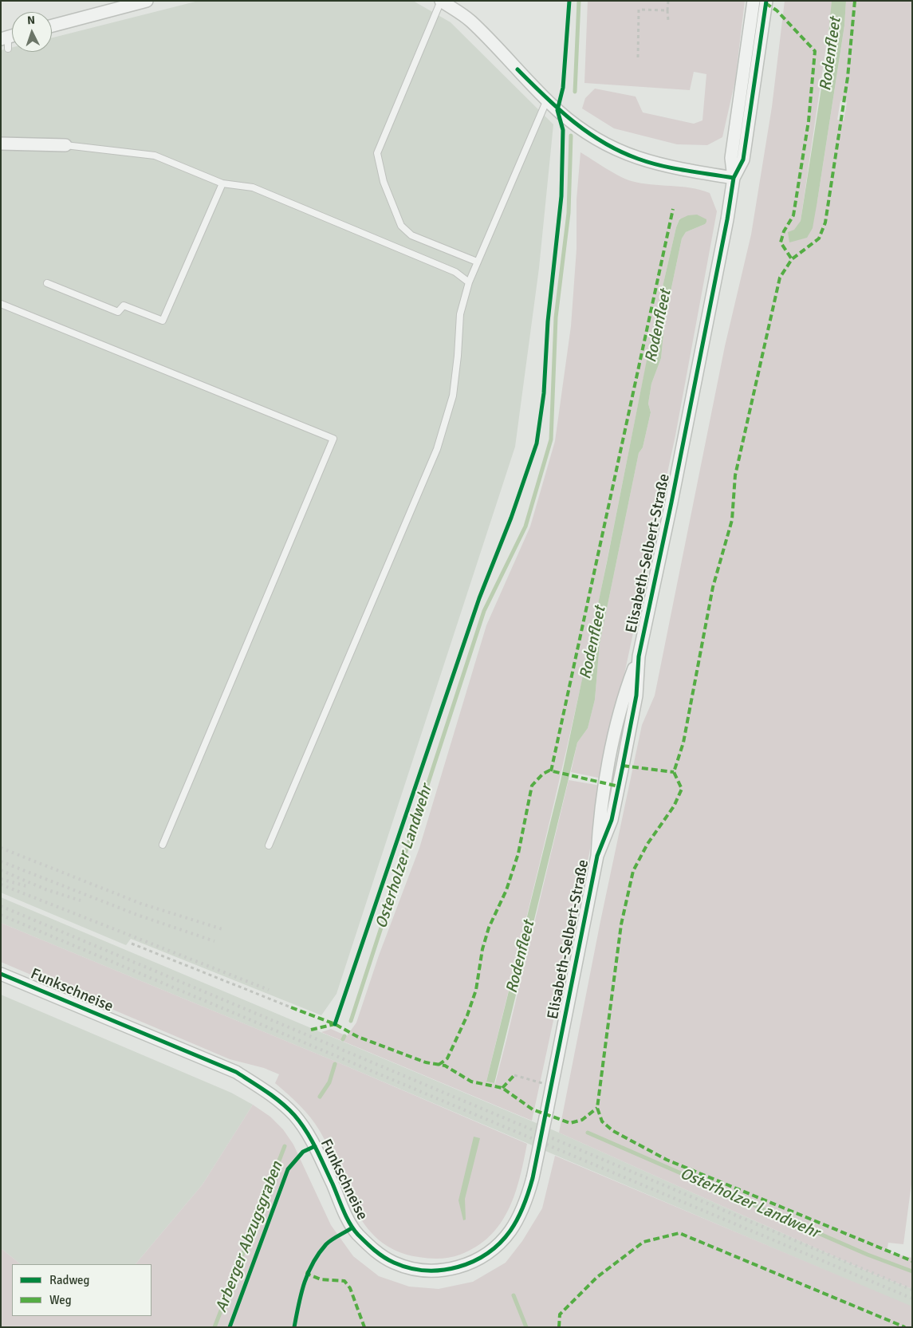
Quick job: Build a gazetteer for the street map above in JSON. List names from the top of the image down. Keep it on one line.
{"streets":{"street":["Elisabeth-Selbert-Straße","Funkschneise"]},"crossings":[["Elisabeth-Selbert-Straße","Funkschneise"]],"water":["Rodenfleet","Osterholzer Landwehr","Arberger Abzugsgraben"],"legend":["Radweg","Weg"],"north":"top"}
